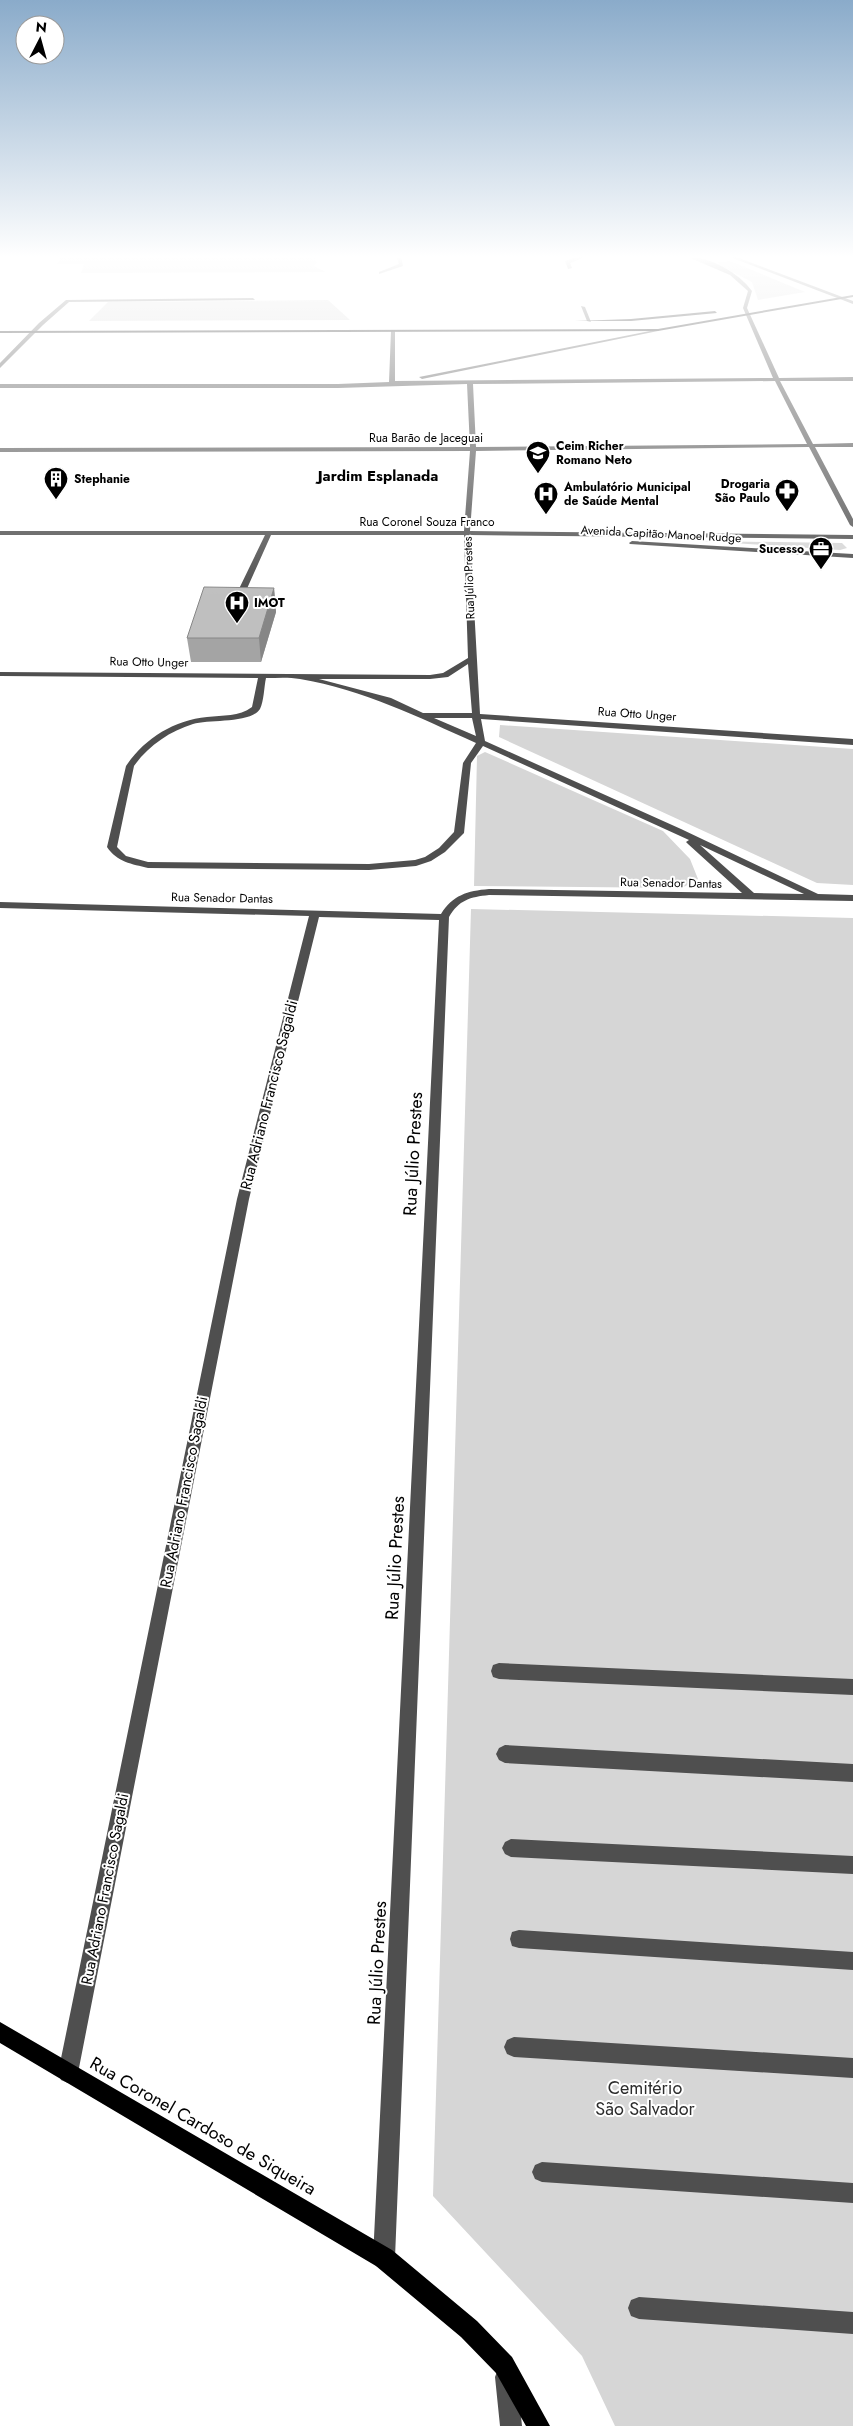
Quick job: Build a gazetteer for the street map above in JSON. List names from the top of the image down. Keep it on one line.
{"streets":{"main road":["Rua Coronel Cardoso de Siqueira"],"street":["Rua Barão de Jaceguai","Rua Coronel Souza Franco","Avenida Capitão Manoel Rudge","Rua Júlio Prestes","Rua Otto Unger","Rua Senador Dantas","Rua Adriano Francisco Sagaldi"]},"crossings":[["Rua Barão de Jaceguai","Rua Júlio Prestes"],["Rua Coronel Souza Franco","Avenida Capitão Manoel Rudge"],["Rua Coronel Souza Franco","Rua Júlio Prestes"],["Avenida Capitão Manoel Rudge","Rua Júlio Prestes"],["Rua Júlio Prestes","Rua Otto Unger"],["Rua Júlio Prestes","Rua Senador Dantas"],["Rua Júlio Prestes","Rua Coronel Cardoso de Siqueira"],["Rua Otto Unger","Rua Senador Dantas"],["Rua Senador Dantas","Rua Adriano Francisco Sagaldi"],["Rua Adriano Francisco Sagaldi","Rua Coronel Cardoso de Siqueira"]],"districts":["Jardim Esplanada"],"parks":["Cemitério São Salvador"],"places":{"school or university":["Ceim Richer Romano Neto"],"building":["Stephanie"],"pharmacy":["Drogaria São Paulo"],"hospital":["Ambulatório Municipal de Saúde Mental","IMOT"],"office":["Sucesso"]},"north":"top"}
